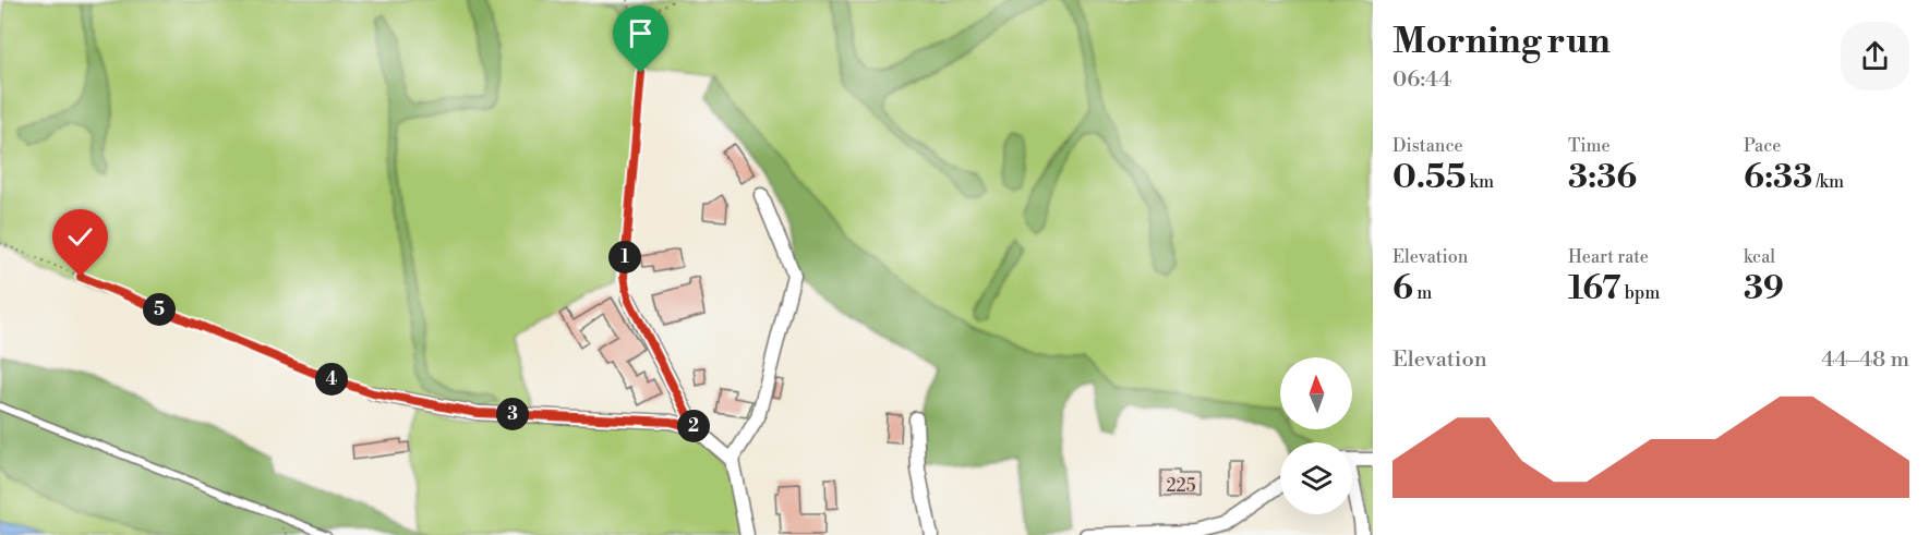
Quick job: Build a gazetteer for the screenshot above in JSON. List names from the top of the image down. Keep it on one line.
{"house_numbers":["225"],"north":"top","page":{"heading":["Morning run","06:44"],"stats":[["Distance","0.55 km"],["Time","3:36"],["Pace","6:33 /km"],["Elevation","6 m"],["Heart rate","167 bpm"],["kcal","39"]],"pins":["1","5","4","3","2"],"chart":["Elevation","44–48 m"]}}
